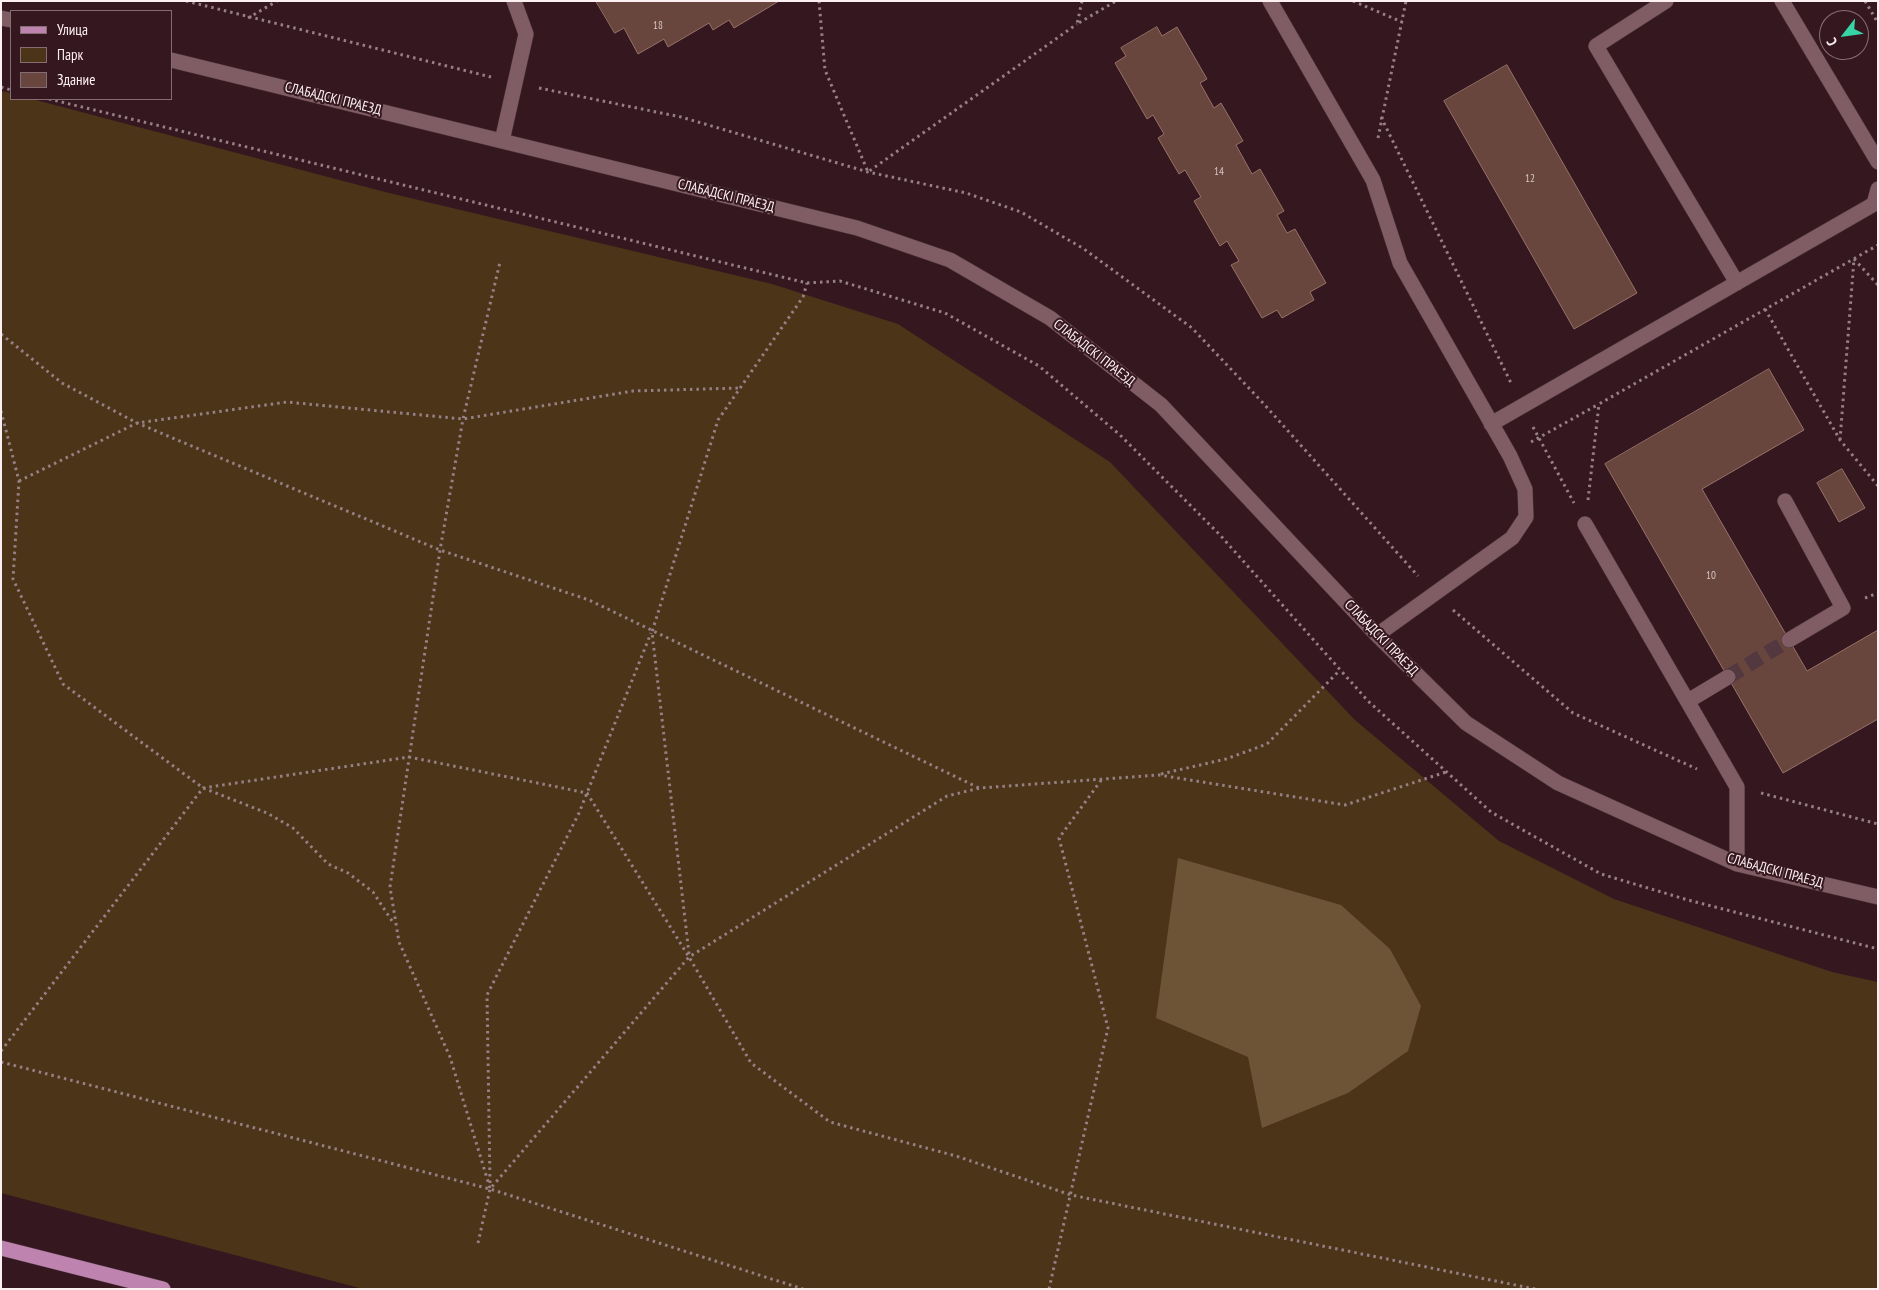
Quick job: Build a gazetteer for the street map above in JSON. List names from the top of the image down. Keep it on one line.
{"streets":{"street":["СЛАБАДСКІ ПРАЕЗД"]},"house_numbers":["18","14","12","10"],"legend":["Улица","Парк","Здание"],"north":"bottom left"}
